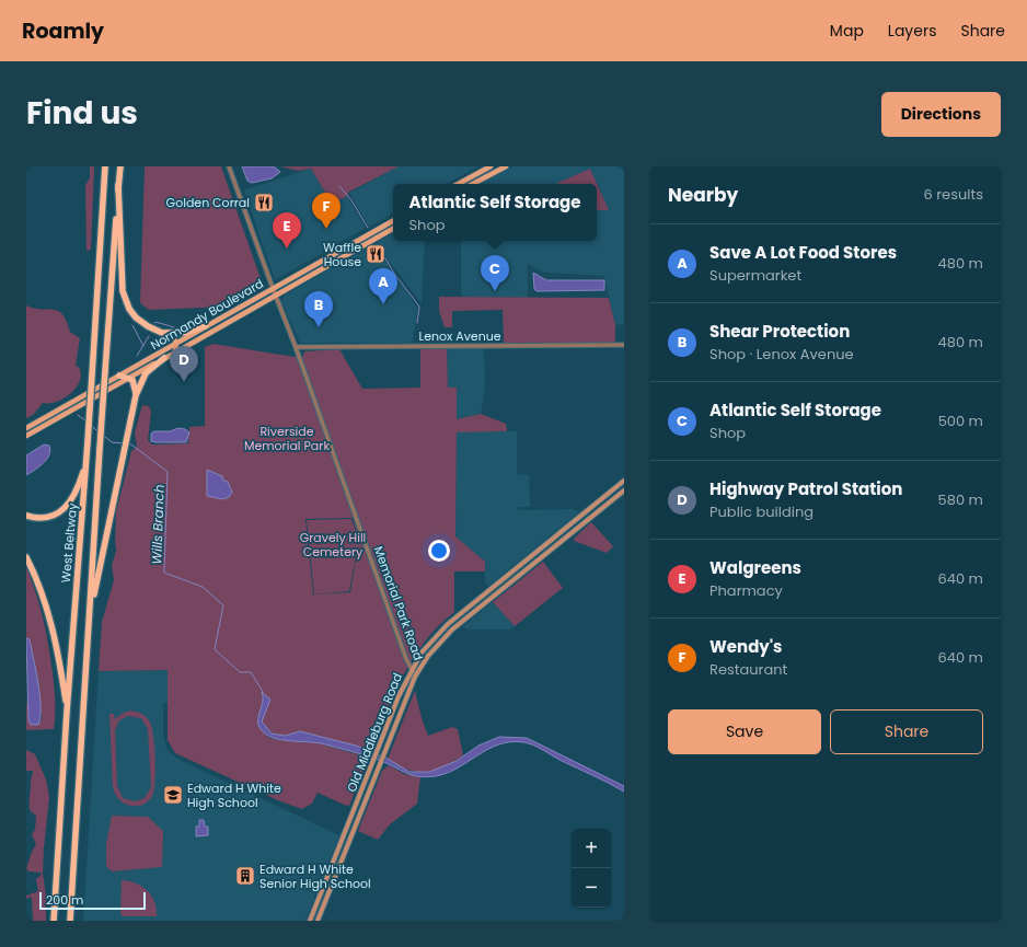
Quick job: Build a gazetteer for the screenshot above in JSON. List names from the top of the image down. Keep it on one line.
{"streets":{"highway":["West Beltway"],"main road":["Normandy Boulevard","Old Middleburg Road"],"street":["Lenox Avenue","Memorial Park Road"]},"crossings":[["Normandy Boulevard","Memorial Park Road"],["Lenox Avenue","Memorial Park Road"],["Memorial Park Road","Old Middleburg Road"]],"water":["Wills Branch"],"parks":["Riverside Memorial Park","Gravely Hill Cemetery"],"places":{"restaurant":["Golden Corral","Waffle House"],"school or university":["Edward H White High School"],"building":["Edward H White Senior High School"]},"scale_bar":"200 m","page":{"header":"Roamly","nav":["Map","Layers","Share"],"title":"Find us","buttons":["Directions",["Save","Share"]],"heading":["Nearby","6 results"],"popup":["Atlantic Self Storage","Shop"],"pins":["F","E","C","A","B","D"],"list":[{"mark":"A","name":"Save A Lot Food Stores","note":"Supermarket","value":"480 m"},{"mark":"B","name":"Shear Protection","note":"Shop · Lenox Avenue","value":"480 m"},{"mark":"C","name":"Atlantic Self Storage","note":"Shop","value":"500 m"},{"mark":"D","name":"Highway Patrol Station","note":"Public building","value":"580 m"},{"mark":"E","name":"Walgreens","note":"Pharmacy","value":"640 m"},{"mark":"F","name":"Wendy's","note":"Restaurant","value":"640 m"}],"map_buttons":["+","−"],"scale":"200 m"}}
